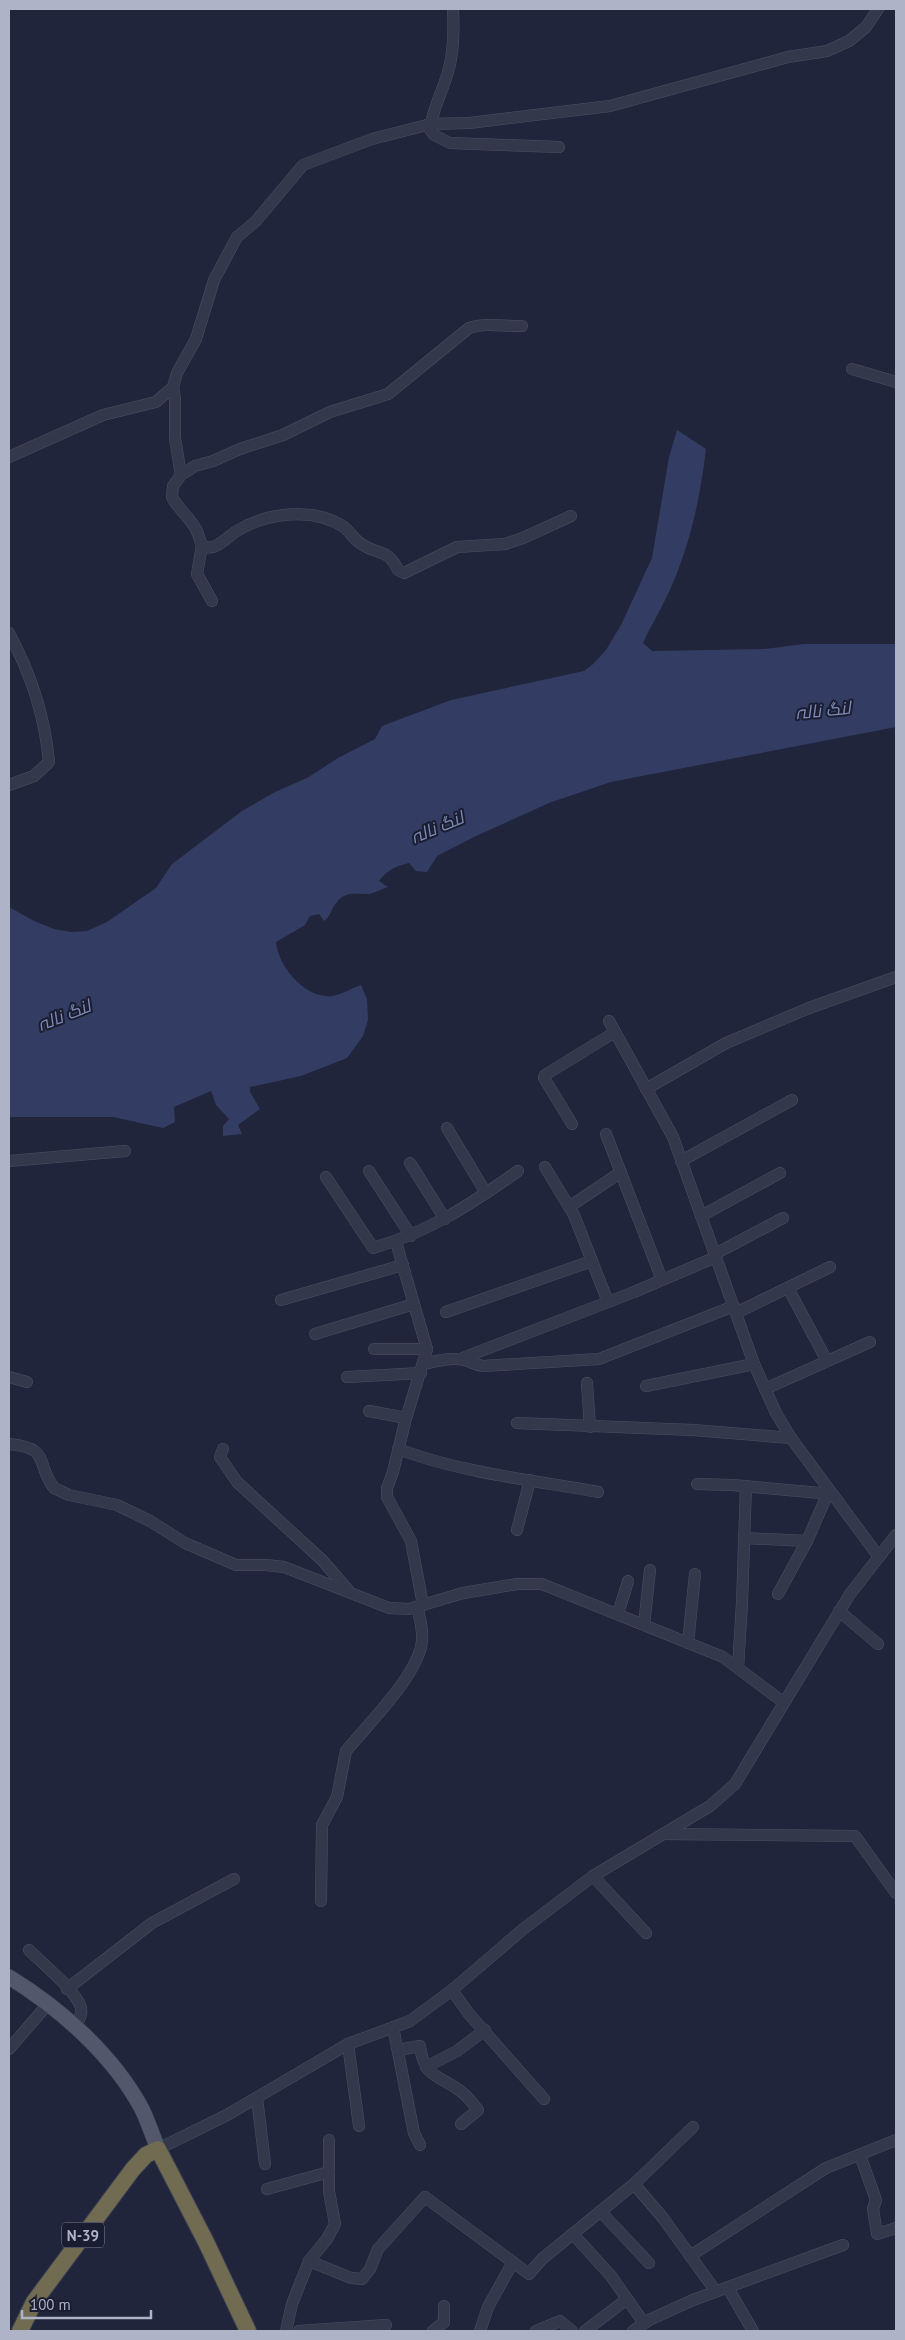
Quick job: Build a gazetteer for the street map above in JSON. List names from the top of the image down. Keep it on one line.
{"streets":{"highway":["N-39"]},"water":["لنگ نالہ"],"scale_bar":"100 m"}
